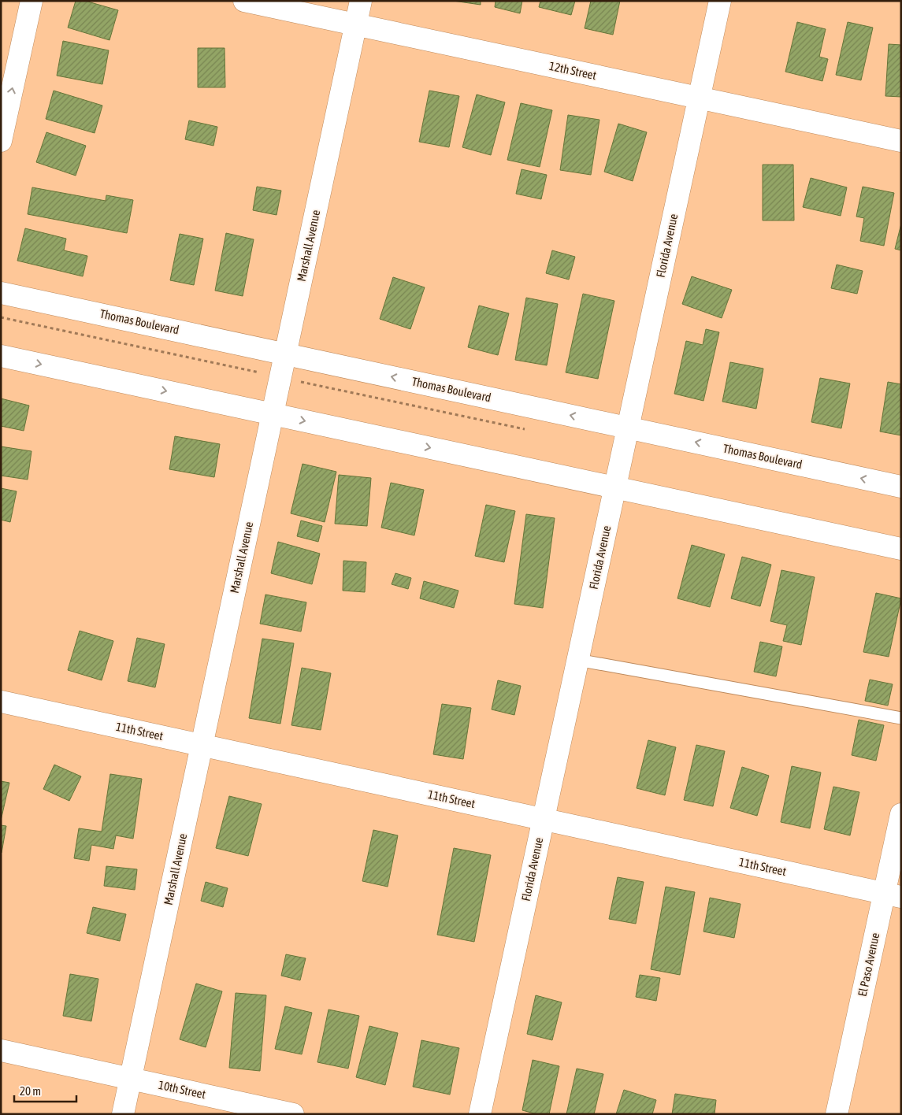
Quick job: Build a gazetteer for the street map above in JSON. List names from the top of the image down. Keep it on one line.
{"streets":{"street":["12th Street","Marshall Avenue","Florida Avenue","Thomas Boulevard","11th Street","El Paso Avenue","10th Street"]},"crossings":[["12th Street","Marshall Avenue"],["12th Street","Florida Avenue"],["Marshall Avenue","Thomas Boulevard"],["Marshall Avenue","11th Street"],["Marshall Avenue","10th Street"],["Florida Avenue","Thomas Boulevard"],["Florida Avenue","11th Street"],["11th Street","El Paso Avenue"]],"scale_bar":"20 m"}
